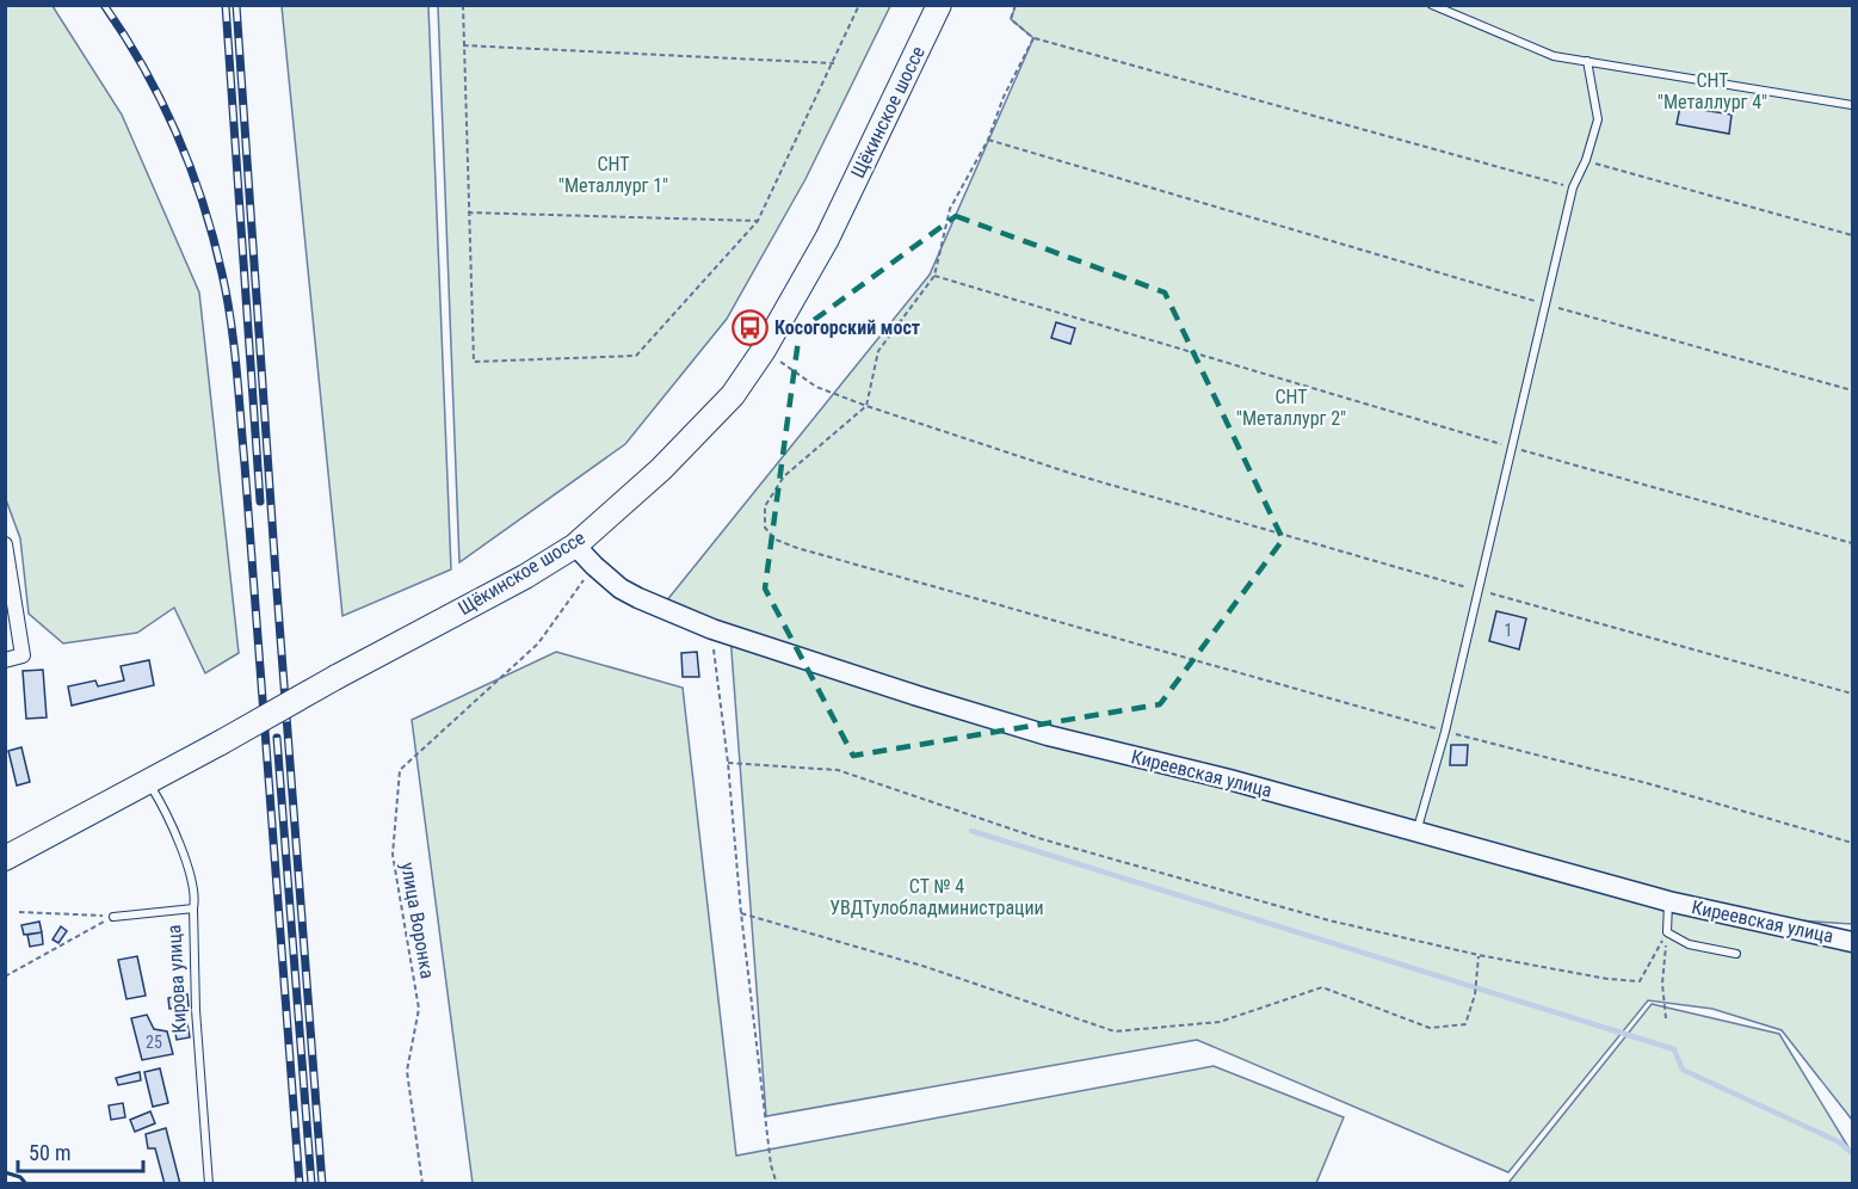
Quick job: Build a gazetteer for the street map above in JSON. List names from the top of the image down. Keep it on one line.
{"streets":{"main road":["Щёкинское шоссе"],"street":["Киреевская улица"],"lane":["Кирова улица"],"path":["улица Воронка"]},"crossings":[["Щёкинское шоссе","Киреевская улица"],["Щёкинское шоссе","Кирова улица"],["Киреевская улица","улица Воронка"]],"parks":["СНТ \"Металлург 4\"","СНТ \"Металлург 1\"","СНТ \"Металлург 2\"","СТ № 4 УВДТулобладминистрации"],"places":{"bus stop":["Косогорский мост"]},"house_numbers":["1","25"],"scale_bar":"50 m"}
